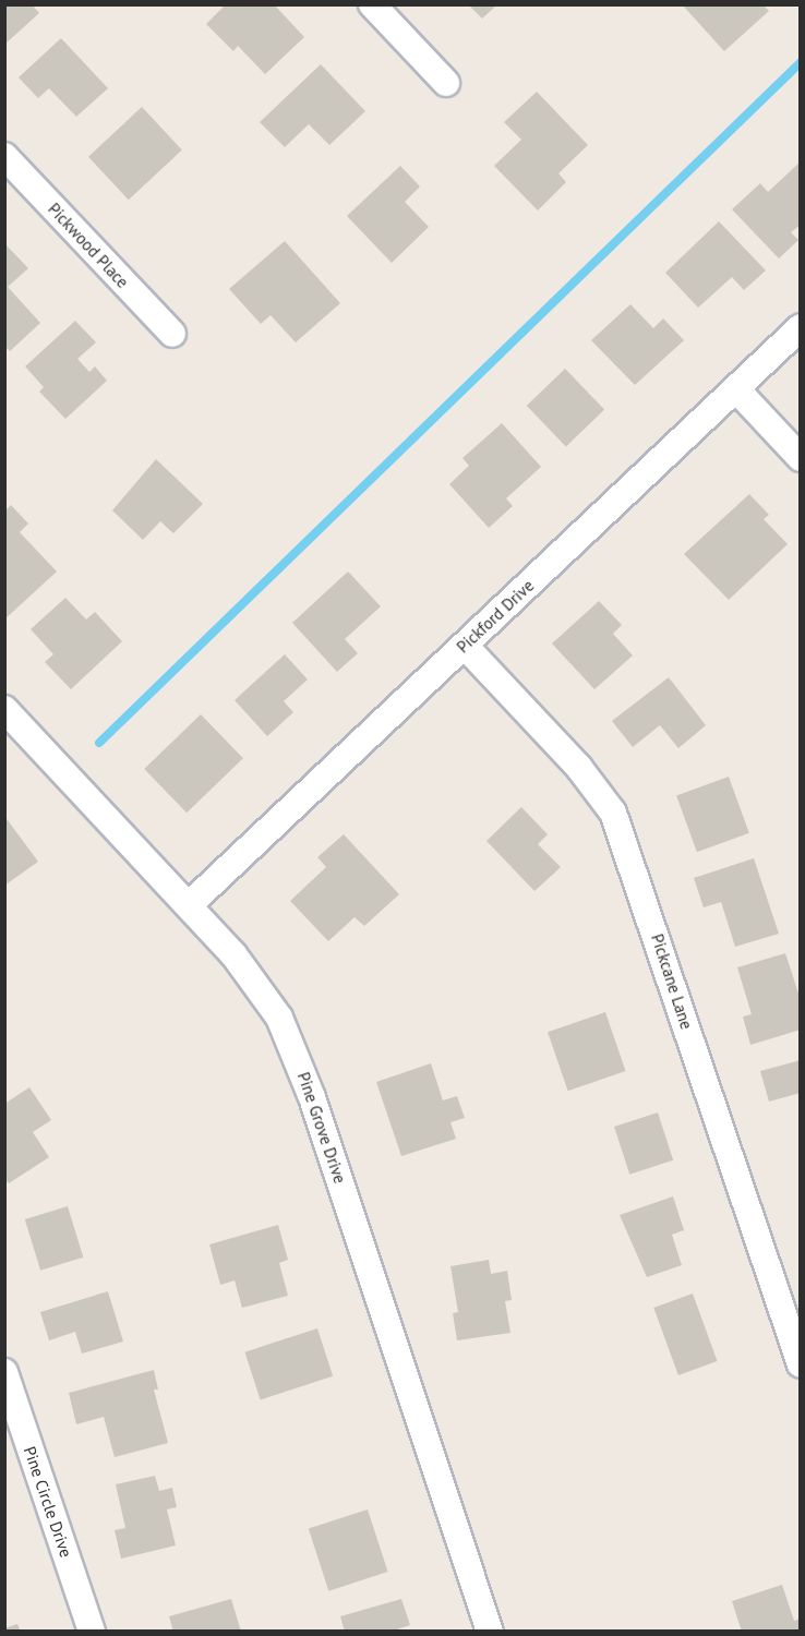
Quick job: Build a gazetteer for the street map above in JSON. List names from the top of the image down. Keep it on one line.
{"streets":{"street":["Pickwood Place","Pickford Drive","Pickcane Lane","Pine Grove Drive","Pine Circle Drive"]},"crossings":[["Pickford Drive","Pickcane Lane"],["Pickford Drive","Pine Grove Drive"]]}
